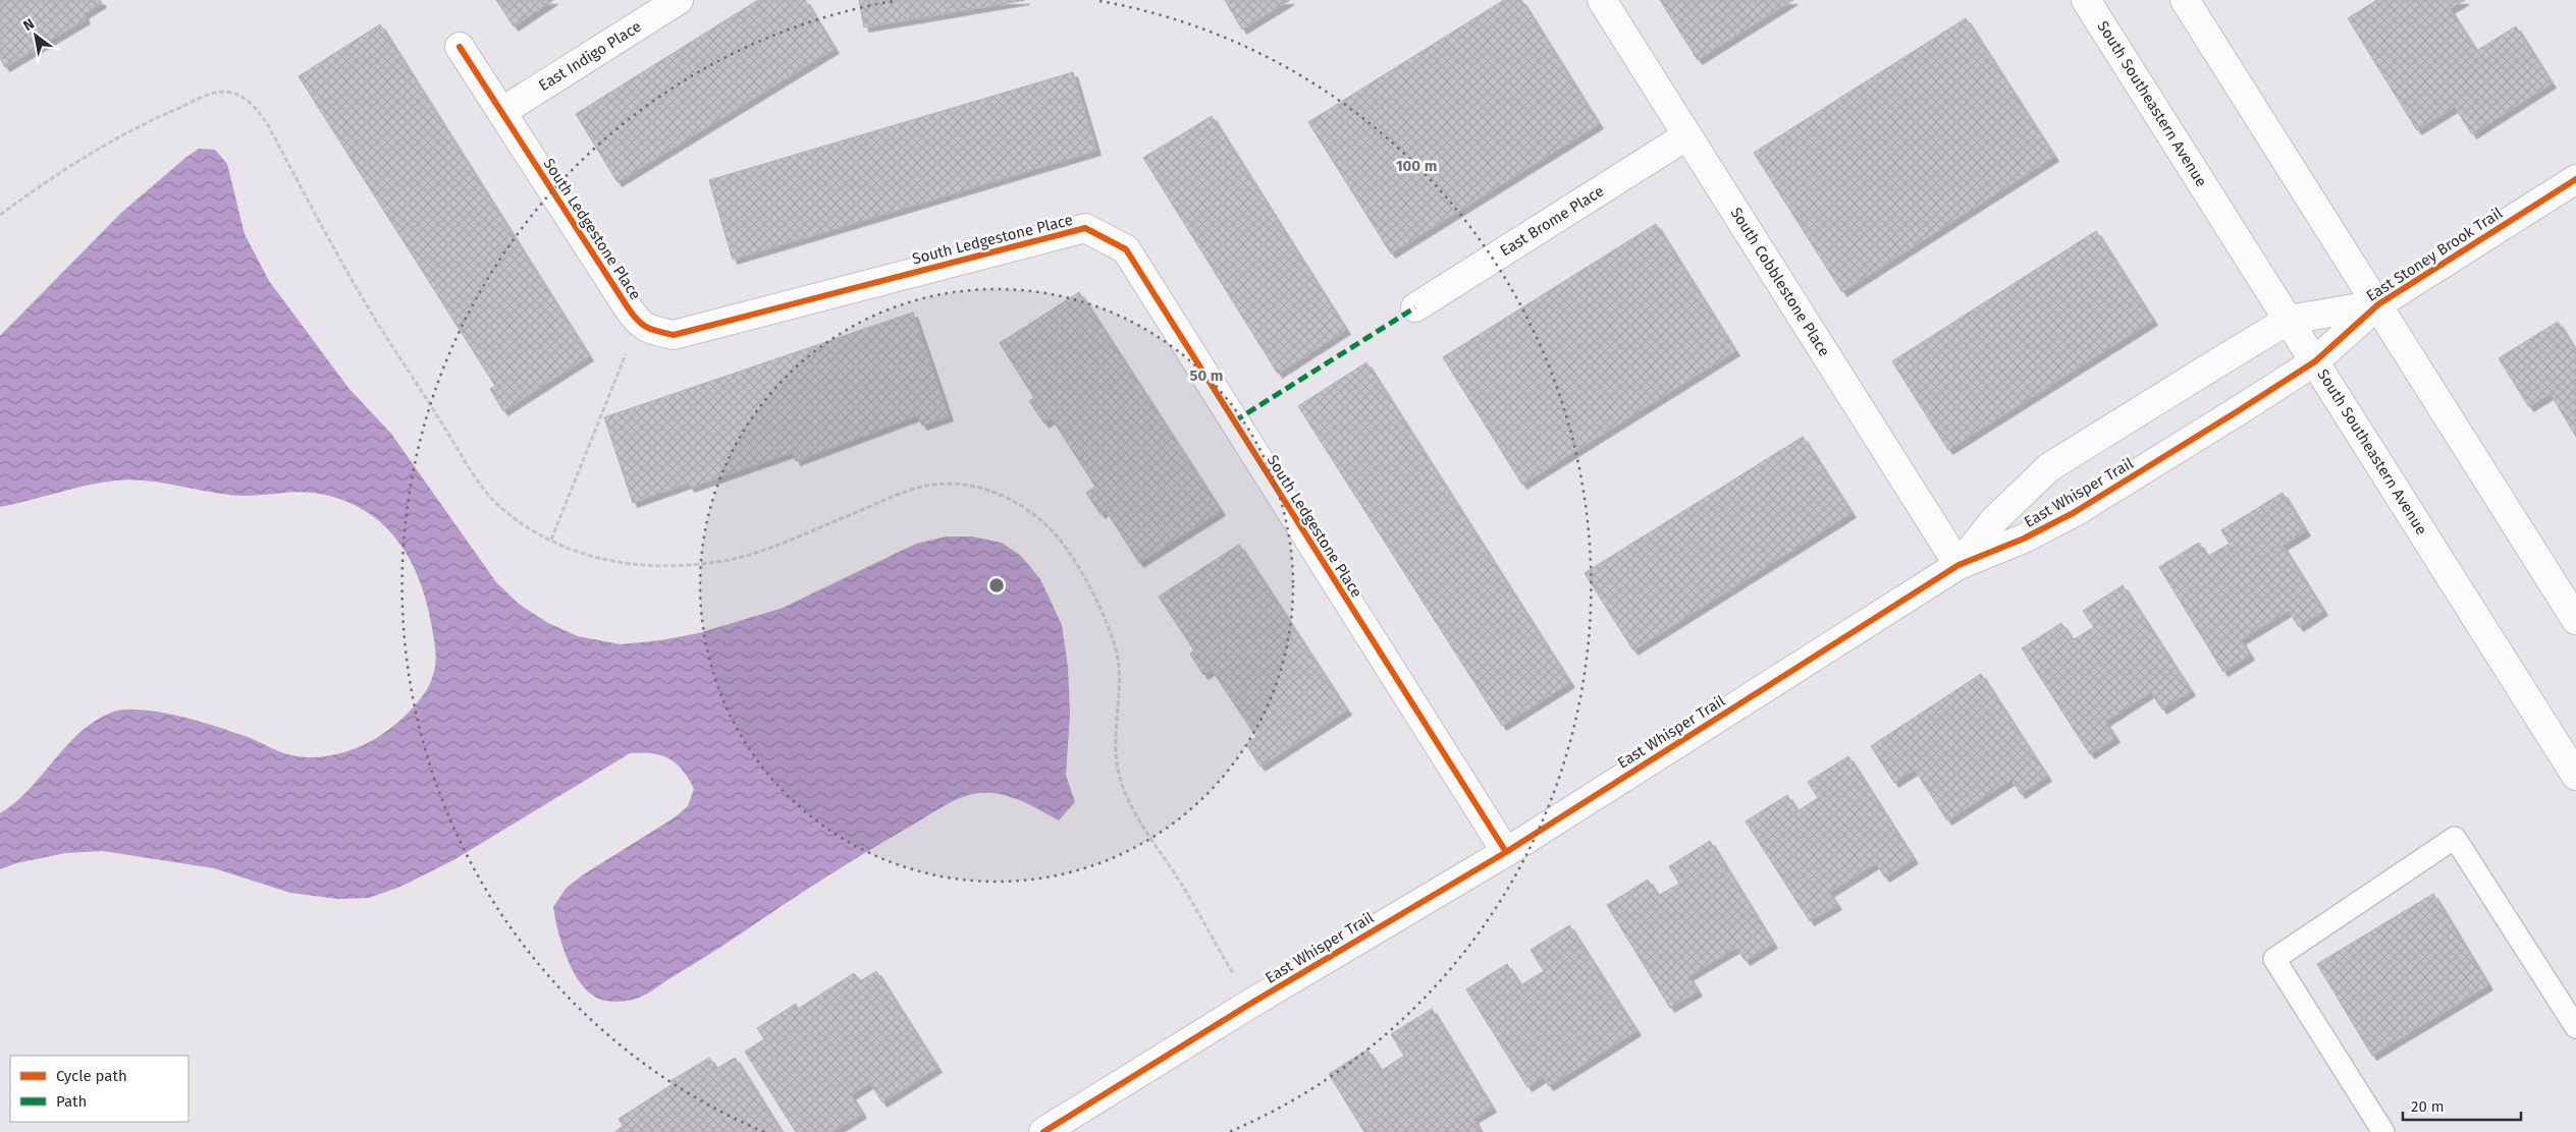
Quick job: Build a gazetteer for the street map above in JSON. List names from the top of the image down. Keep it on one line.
{"streets":{"street":["East Indigo Place","South Southeastern Avenue","East Brome Place","South Ledgestone Place","East Stoney Brook Trail","South Cobblestone Place","East Whisper Trail"]},"crossings":[["East Indigo Place","South Ledgestone Place"],["South Southeastern Avenue","East Stoney Brook Trail"],["South Southeastern Avenue","East Whisper Trail"],["East Brome Place","South Cobblestone Place"],["South Ledgestone Place","East Whisper Trail"],["East Stoney Brook Trail","East Whisper Trail"],["South Cobblestone Place","East Whisper Trail"]],"legend":["Cycle path","Path"],"scale_bar":"20 m","north":"top left","rings":["100 m","50 m"]}
